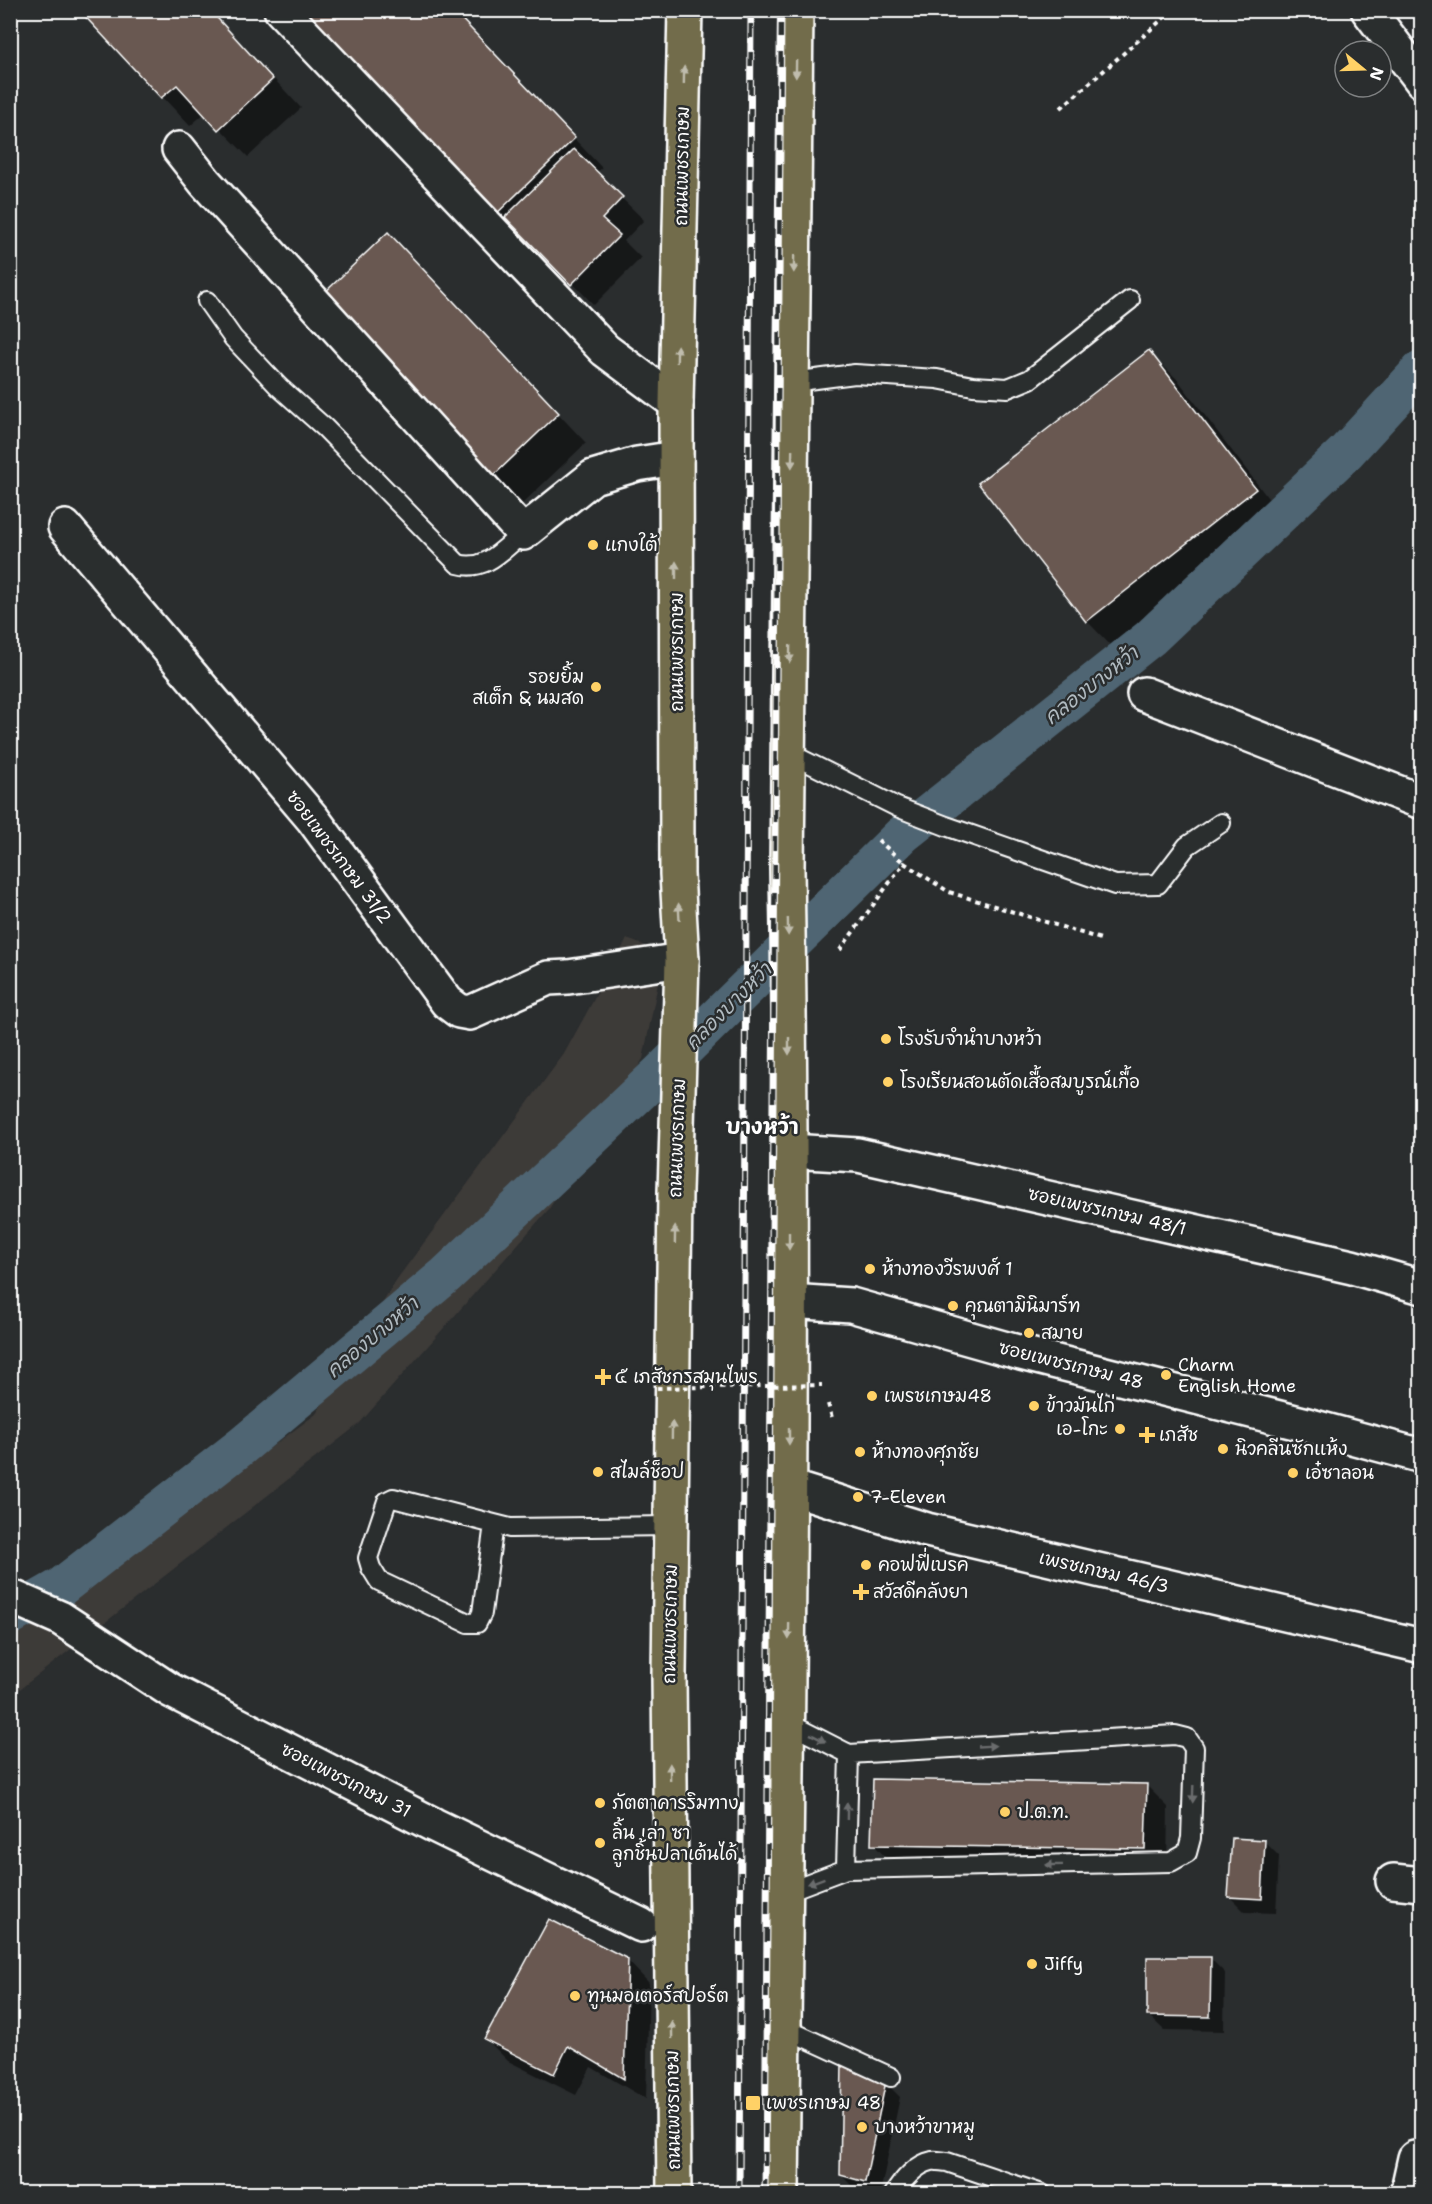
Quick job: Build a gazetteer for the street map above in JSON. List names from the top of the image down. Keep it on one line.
{"streets":{"main road":["ถนนเพชรเกษม"],"street":["ซอยเพชรเกษม 31/2","ซอยเพชรเกษม 48/1","ซอยเพชรเกษม 48","เพรชเกษม 46/3","ซอยเพชรเกษม 31"]},"crossings":[["ถนนเพชรเกษม","ซอยเพชรเกษม 31/2"]],"districts":["บางหว้า"],"water":["คลองบางหว้า"],"places":{"other":["แกงใต้","รอยยิ้ม สเต็ก & นมสด","โรงรับจำนำบางหว้า","โรงเรียนสอนตัดเสื้อสมบูรณ์เกื้อ","ห้างทองวีรพงศ์ 1","คุณตามินิมาร์ท","สมาย","Charm English Home","เพรชเกษม48","ข้าวมันไก่","เอ-โกะ","นิวคลีนซักแห้ง","ห้างทองศุภชัย","สไมล์ช็อป","เอ๋ซาลอน","7-Eleven","คอฟฟี่เบรค","ภัตตาคารริมทาง","ป.ต.ท.","ลิ้น เล่า ซา ลูกชิ้นปลาเต้นได้","Jiffy","ทูนมอเตอร์สปอร์ต","บางหว้าขาหมู"],"health":["๕ เภสัชกรสมุนไพร","เภสัช","สวัสดีคลังยา"],"transit":["เพชรเกษม 48"]},"north":"right"}
